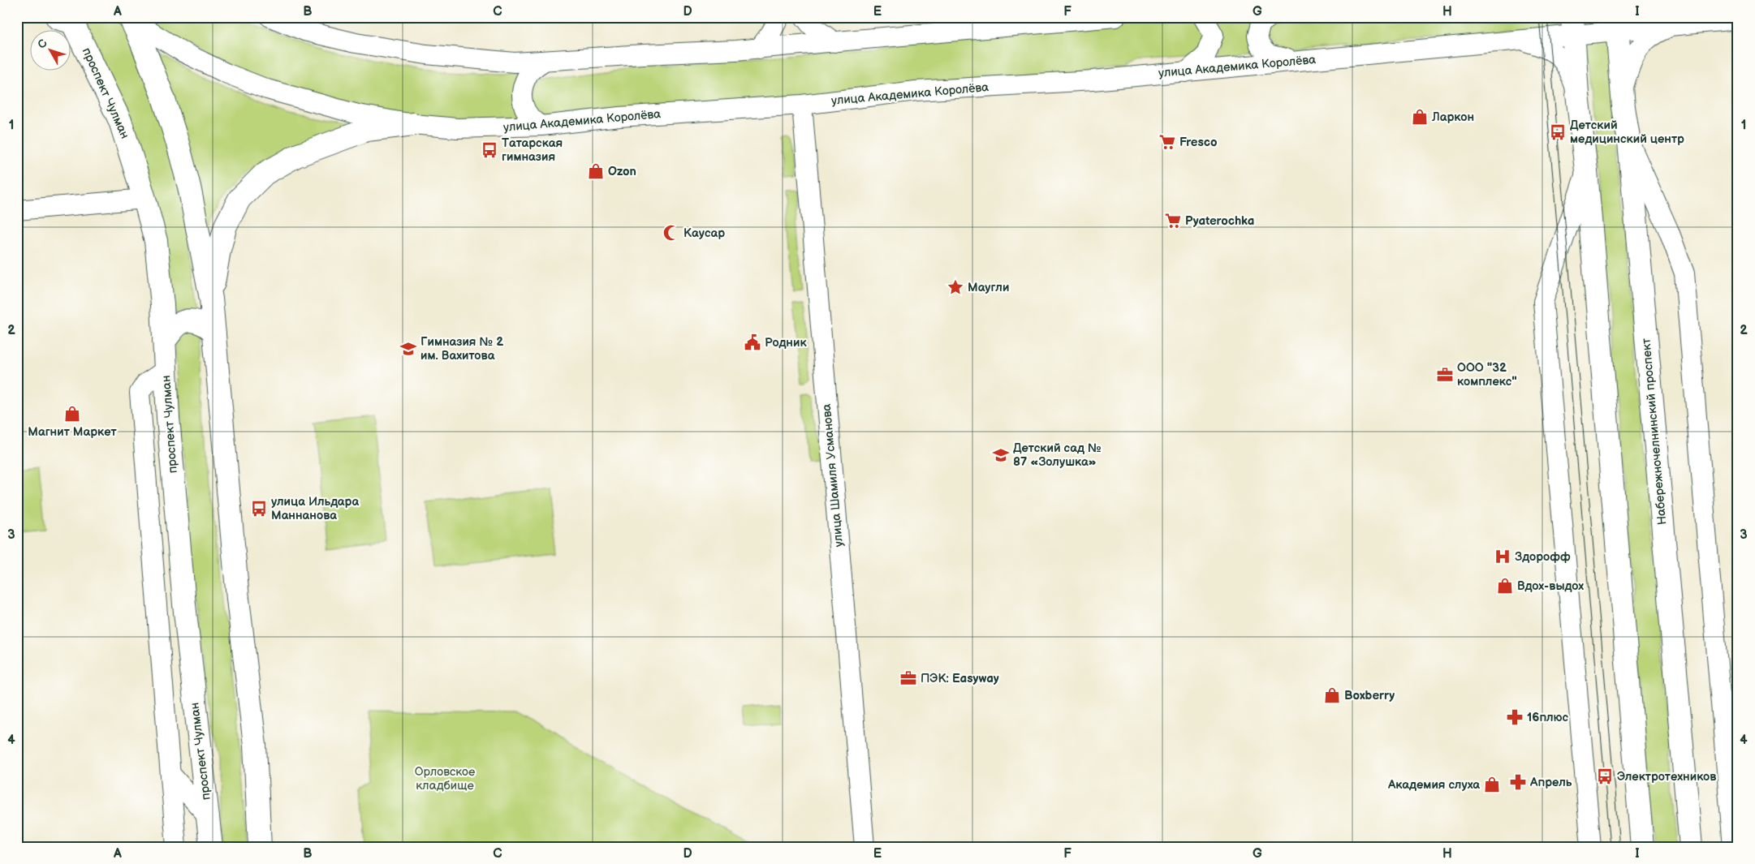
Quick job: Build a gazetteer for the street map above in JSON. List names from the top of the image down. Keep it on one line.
{"streets":{"main road":["проспект Чулман","Набережночелнинский проспект"],"street":["улица Академика Королёва","улица Шамиля Усманова"]},"crossings":[["улица Академика Королёва","Набережночелнинский проспект"],["улица Академика Королёва","улица Шамиля Усманова"]],"parks":["Орловское кладбище"],"places":{"shop":["Ларкон","Ozon","Магнит Маркет","Вдох-выдох","Boxberry","Академия слуха"],"bus stop":["Детский медицинский центр","Татарская гимназия","улица Ильдара Маннанова","Электротехников"],"supermarket":["Fresco","Pyaterochka"],"mosque":["Каусар"],"place":["Маугли"],"public building":["Родник"],"school or university":["Гимназия № 2 им. Вахитова","Детский сад № 87 «Золушка»"],"office":["ООО \"32 комплекс\"","ПЭК: Easyway"],"hospital":["Здорофф"],"pharmacy":["16плюс","Апрель"]},"north":"top left","grid":{"columns":["A","B","C","D","E","F","G","H","I"],"rows":["1","2","3","4"]}}
